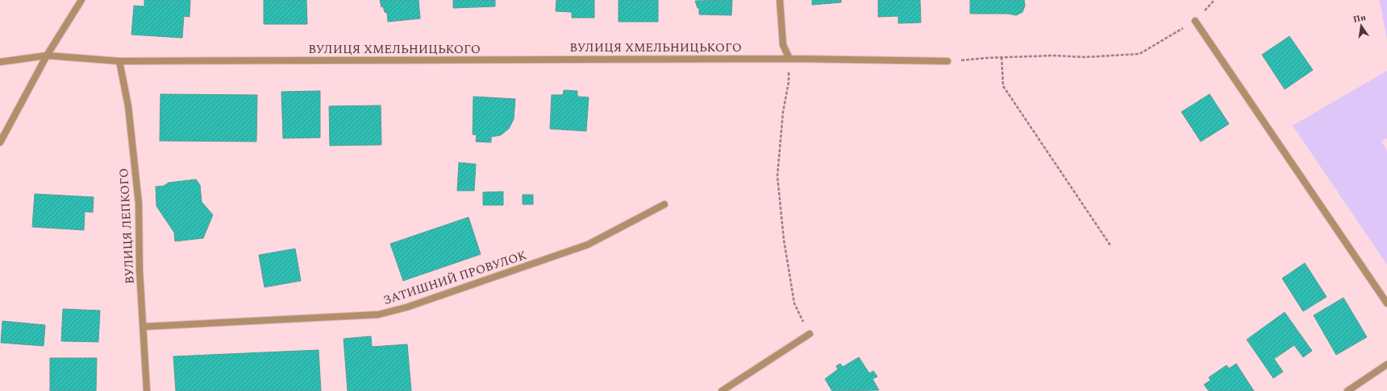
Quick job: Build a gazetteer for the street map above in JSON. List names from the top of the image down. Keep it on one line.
{"streets":{"street":["ВУЛИЦЯ ХМЕЛЬНИЦЬКОГО","ВУЛИЦЯ ЛЕПКОГО","ЗАТИШНИЙ ПРОВУЛОК"]},"crossings":[["ВУЛИЦЯ ХМЕЛЬНИЦЬКОГО","ВУЛИЦЯ ЛЕПКОГО"],["ВУЛИЦЯ ЛЕПКОГО","ЗАТИШНИЙ ПРОВУЛОК"]],"north":"top"}
